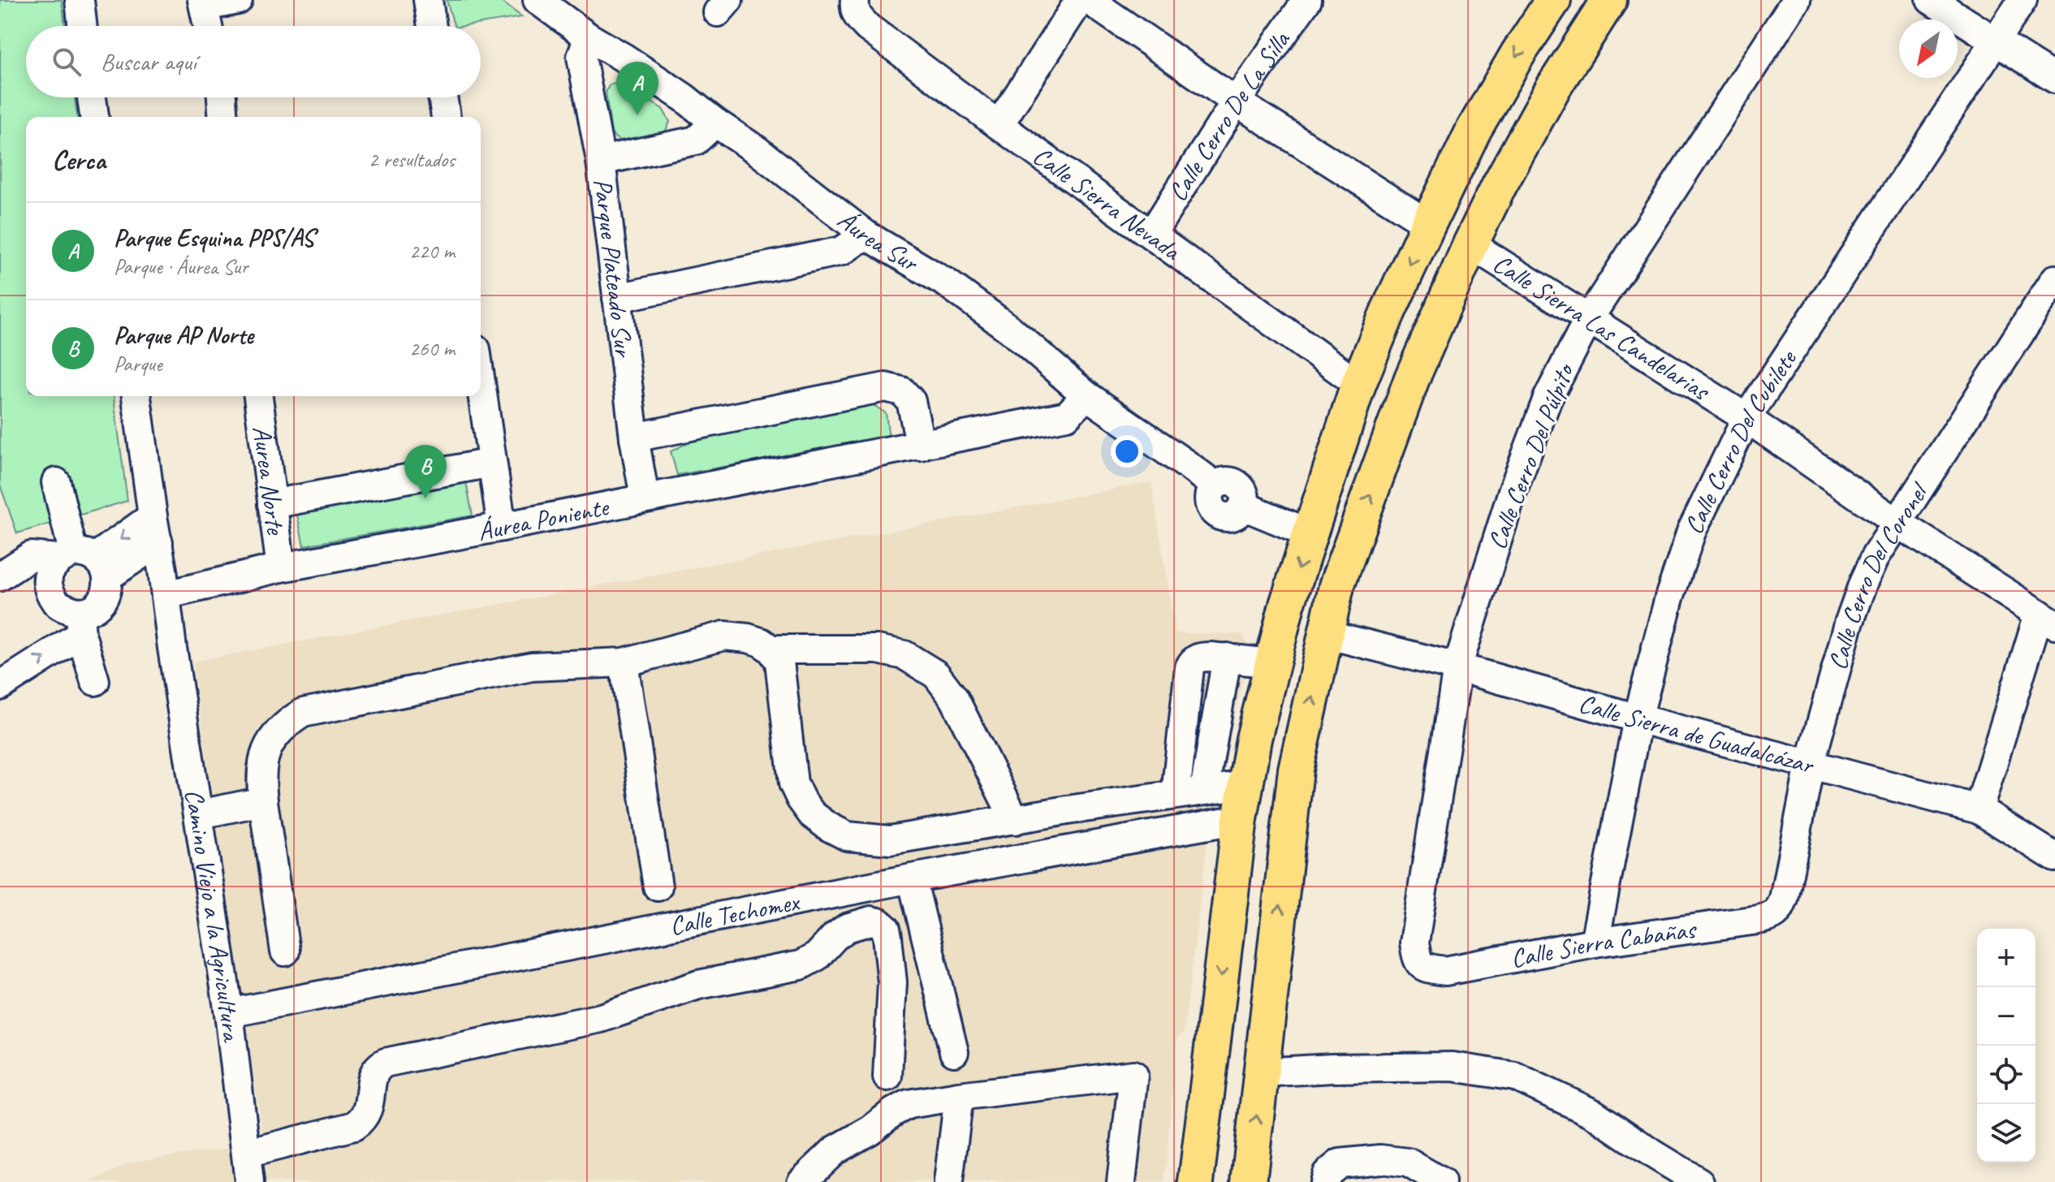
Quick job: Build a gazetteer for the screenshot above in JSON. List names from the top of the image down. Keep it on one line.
{"streets":{"street":["Calle Cerro De La Silla","Calle Sierra Nevada","Áurea Sur","Parque Plateado Sur","Calle Sierra Las Candelarias","Calle Cerro Del Cubilete","Calle Cerro Del Púlpito","Áurea Norte","Áurea Poniente","Calle Cerro Del Coronel","Calle Sierra de Guadalcázar","Calle Techomex","Camino Viejo a la Agricultura","Calle Sierra Cabañas"]},"crossings":[["Calle Cerro De La Silla","Calle Sierra Nevada"],["Áurea Sur","Parque Plateado Sur"],["Áurea Sur","Áurea Poniente"],["Parque Plateado Sur","Áurea Poniente"],["Calle Sierra Las Candelarias","Calle Cerro Del Cubilete"],["Calle Sierra Las Candelarias","Calle Cerro Del Púlpito"],["Calle Sierra Las Candelarias","Calle Cerro Del Coronel"],["Calle Cerro Del Cubilete","Calle Sierra de Guadalcázar"],["Calle Cerro Del Cubilete","Calle Sierra Cabañas"],["Calle Cerro Del Púlpito","Calle Sierra de Guadalcázar"],["Calle Cerro Del Púlpito","Calle Sierra Cabañas"],["Áurea Norte","Áurea Poniente"],["Áurea Poniente","Camino Viejo a la Agricultura"],["Calle Cerro Del Coronel","Calle Sierra de Guadalcázar"],["Calle Cerro Del Coronel","Calle Sierra Cabañas"],["Calle Techomex","Camino Viejo a la Agricultura"]],"north":"bottom left","page":{"search":"Buscar aquí","pins":["A","B"],"heading":["Cerca","2 resultados"],"list":[{"mark":"A","name":"Parque Esquina PPS/AS","note":"Parque · Áurea Sur","value":"220 m"},{"mark":"B","name":"Parque AP Norte","note":"Parque","value":"260 m"}],"map_buttons":["+","−"]}}
